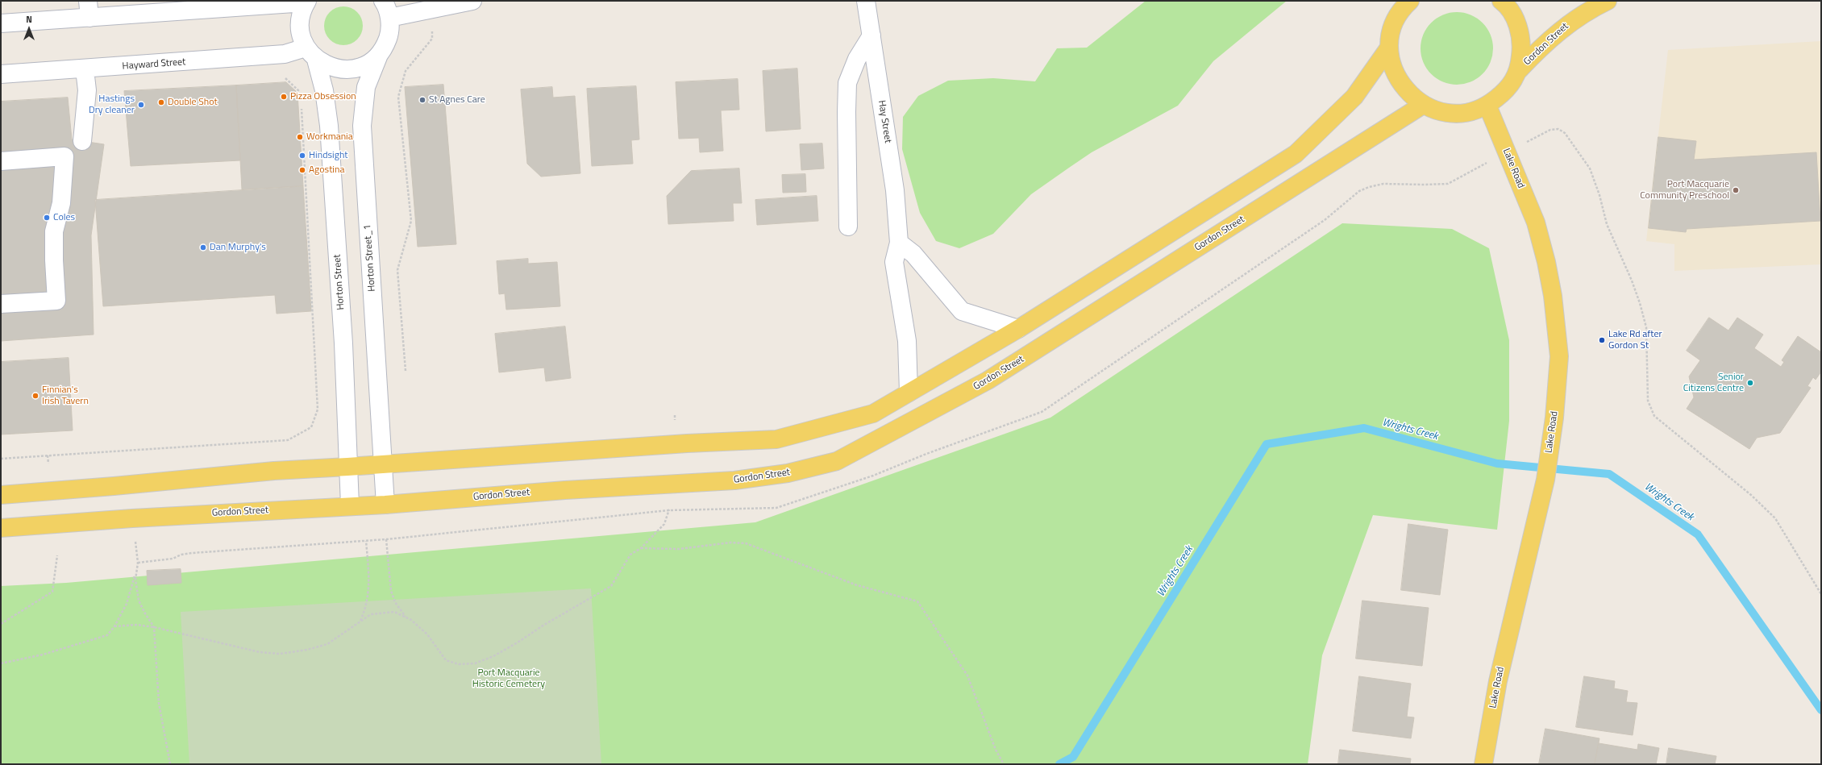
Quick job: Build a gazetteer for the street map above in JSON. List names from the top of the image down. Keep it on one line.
{"streets":{"main road":["Gordon Street","Lake Road"],"street":["Hayward Street","Hay Street","Horton Street_1","Horton Street"]},"crossings":[["Gordon Street","Horton Street"],["Hayward Street","Horton Street"]],"water":["Wrights Creek"],"parks":["Port Macquarie Historic Cemetery"],"places":["Pizza Obsession","St Agnes Care","Double Shot","Hastings Dry cleaner","Workmania","Hindsight","Agostina","Port Macquarie Community Preschool","Coles","Dan Murphy's","Lake Rd after Gordon St","Senior Citizens Centre","Finnian's Irish Tavern"],"north":"top"}
